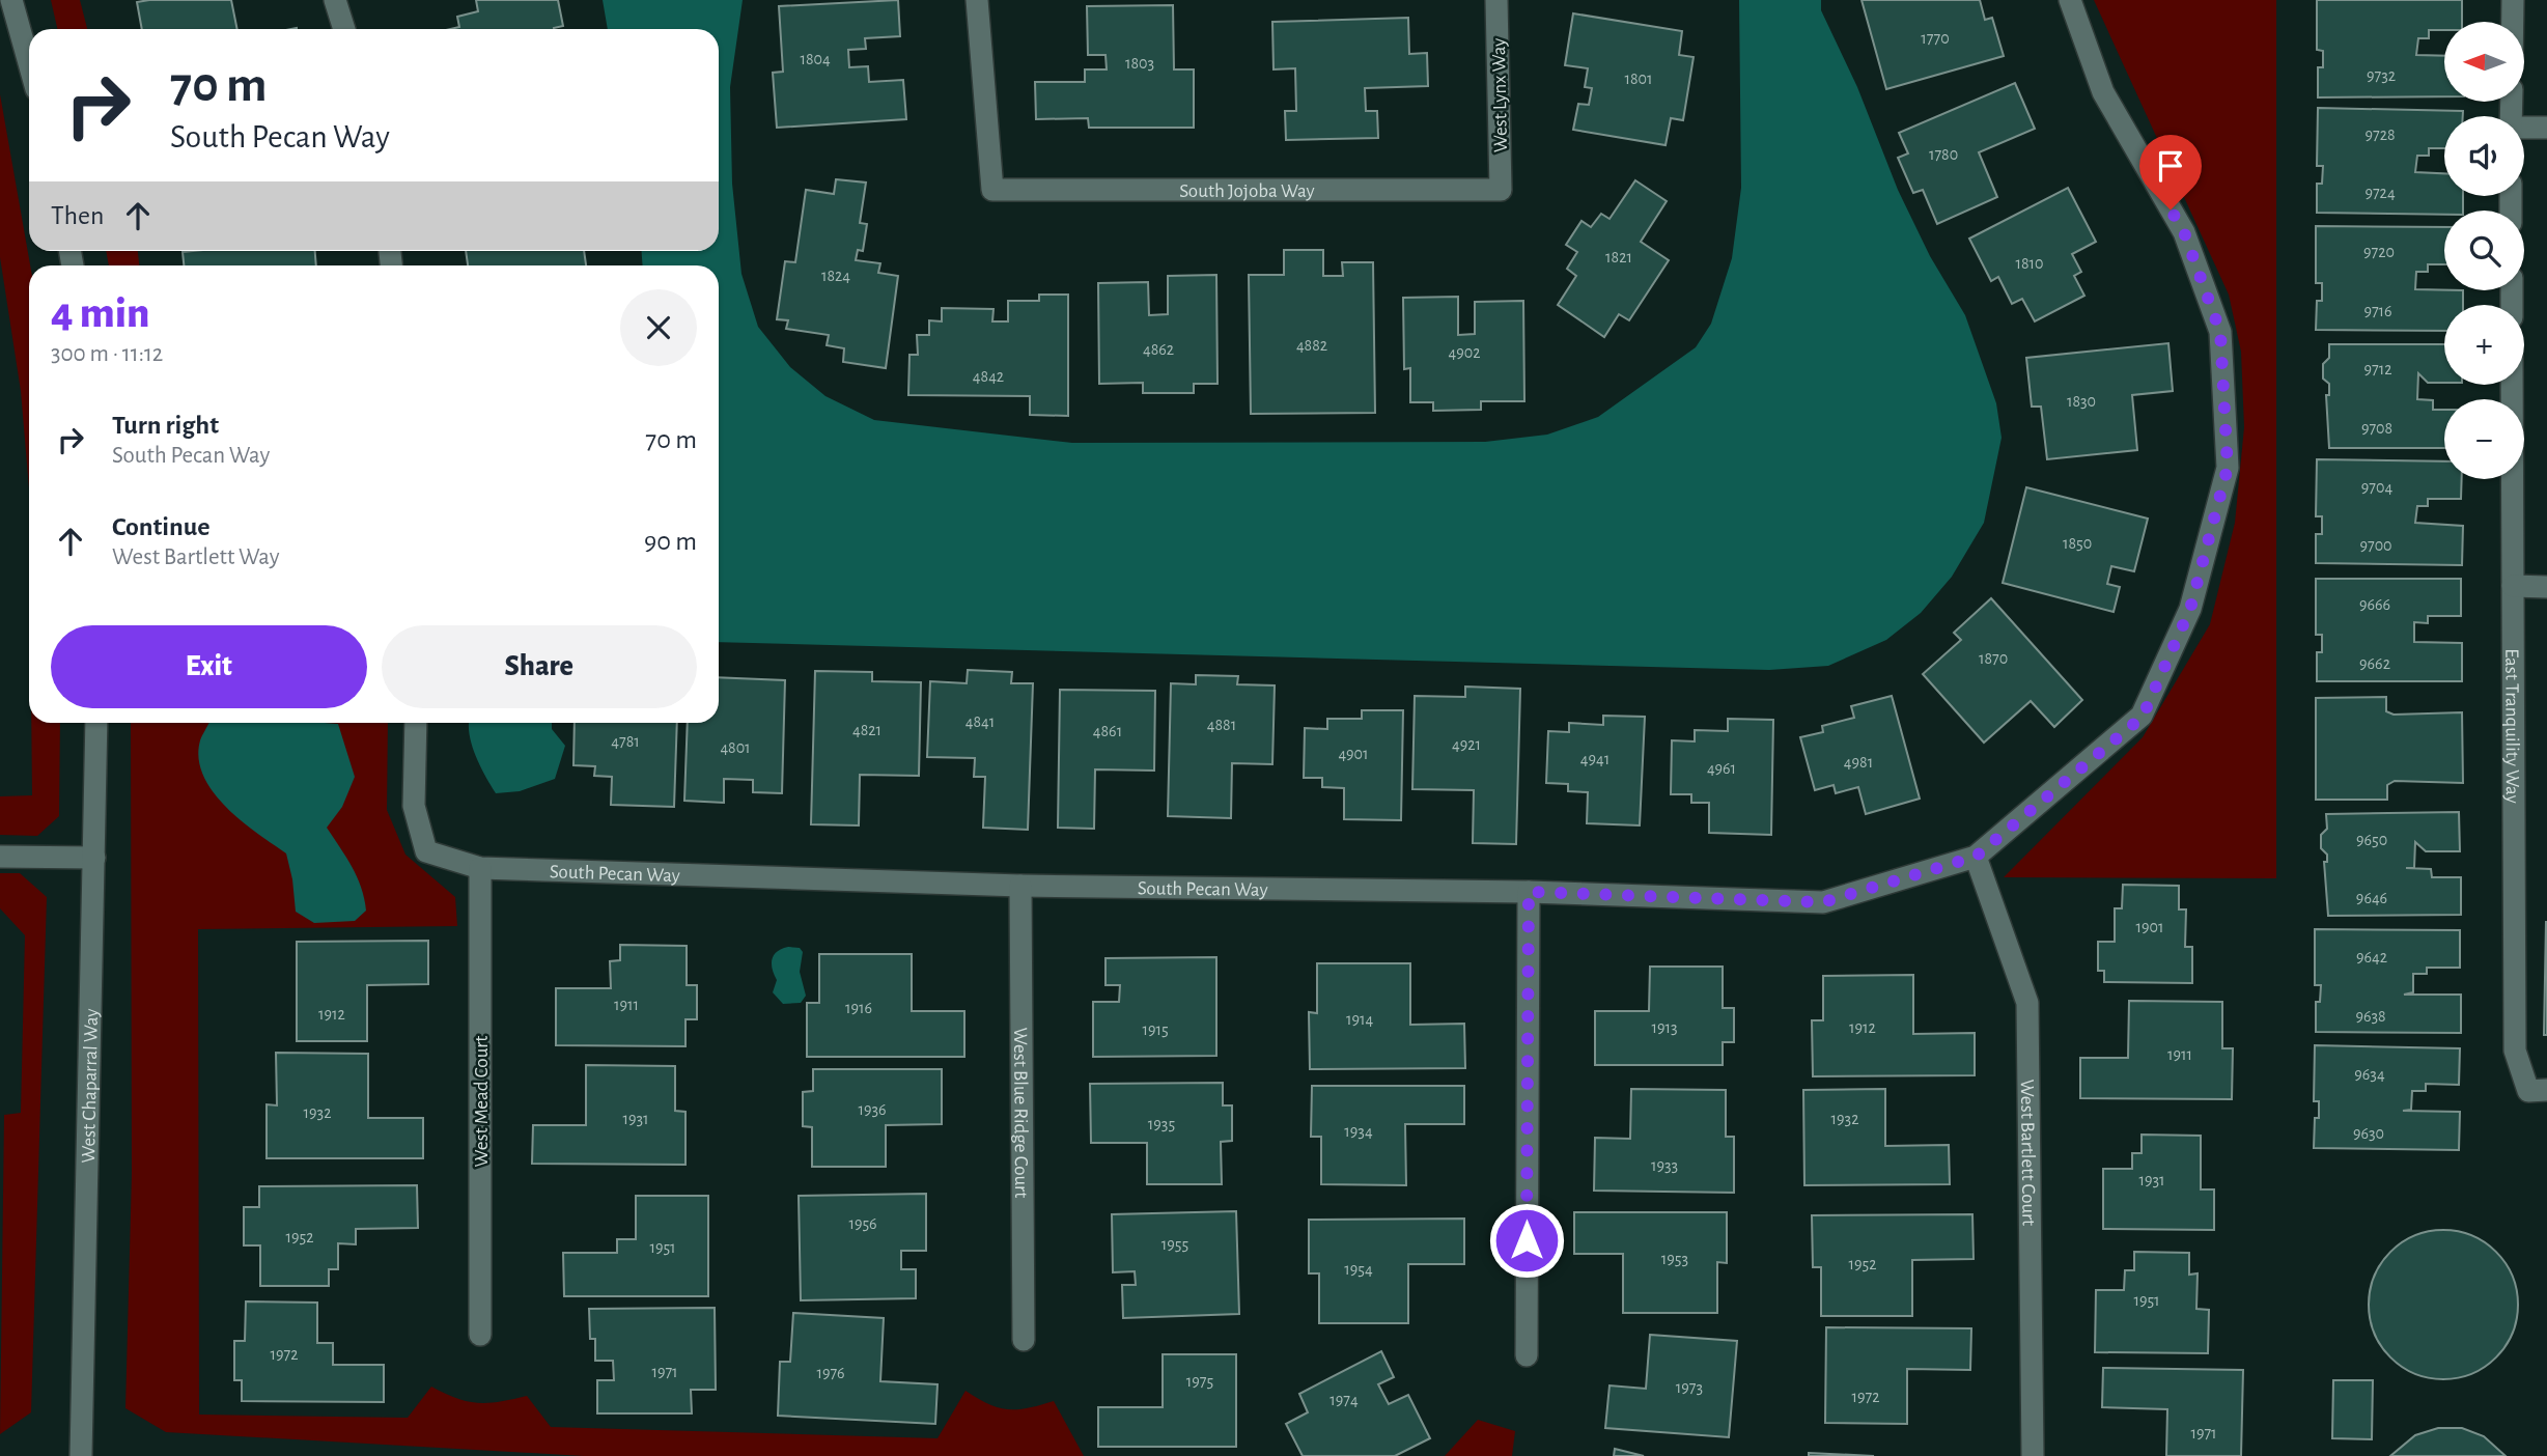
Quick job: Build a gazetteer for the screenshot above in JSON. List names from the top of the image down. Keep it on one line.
{"streets":{"street":["West Lynx Way","South Jojoba Way","East Tranquility Way","South Pecan Way","West Chaparral Way","West Mead Court","West Blue Ridge Court","West Bartlett Court"]},"crossings":[["West Lynx Way","South Jojoba Way"],["South Pecan Way","West Mead Court"],["South Pecan Way","West Blue Ridge Court"],["South Pecan Way","West Bartlett Court"]],"house_numbers":["1770","1804","1803","9732","1801","9728","1780","9724","9720","1821","1810","1824","9716","4882","4862","4902","9712","4842","1830","9708","9704","1850","9700","9666","1870","9662","4841","4881","4821","4861","4781","4921","4801","4901","4941","4981","4961","9650","9646","1901","9642","1911","1916","1912","9638","1914","1913","1912","1915","1911","9634","1936","1932","1931","1932","1935","1934","9630","1933","1931","1956","1952","1955","1951","1953","1952","1954","1951","1972","1971","1976","1975","1973","1972","1974","1971"],"north":"left","page":{"map_buttons":["+","−"],"turn":["70 m","South Pecan Way"],"then":"Then","heading":["4 min","300 m · 11:12"],"list":[{"name":"Turn right","note":"South Pecan Way","value":"70 m"},{"name":"Continue","note":"West Bartlett Way","value":"90 m"}],"buttons":["Exit","Share"]}}
